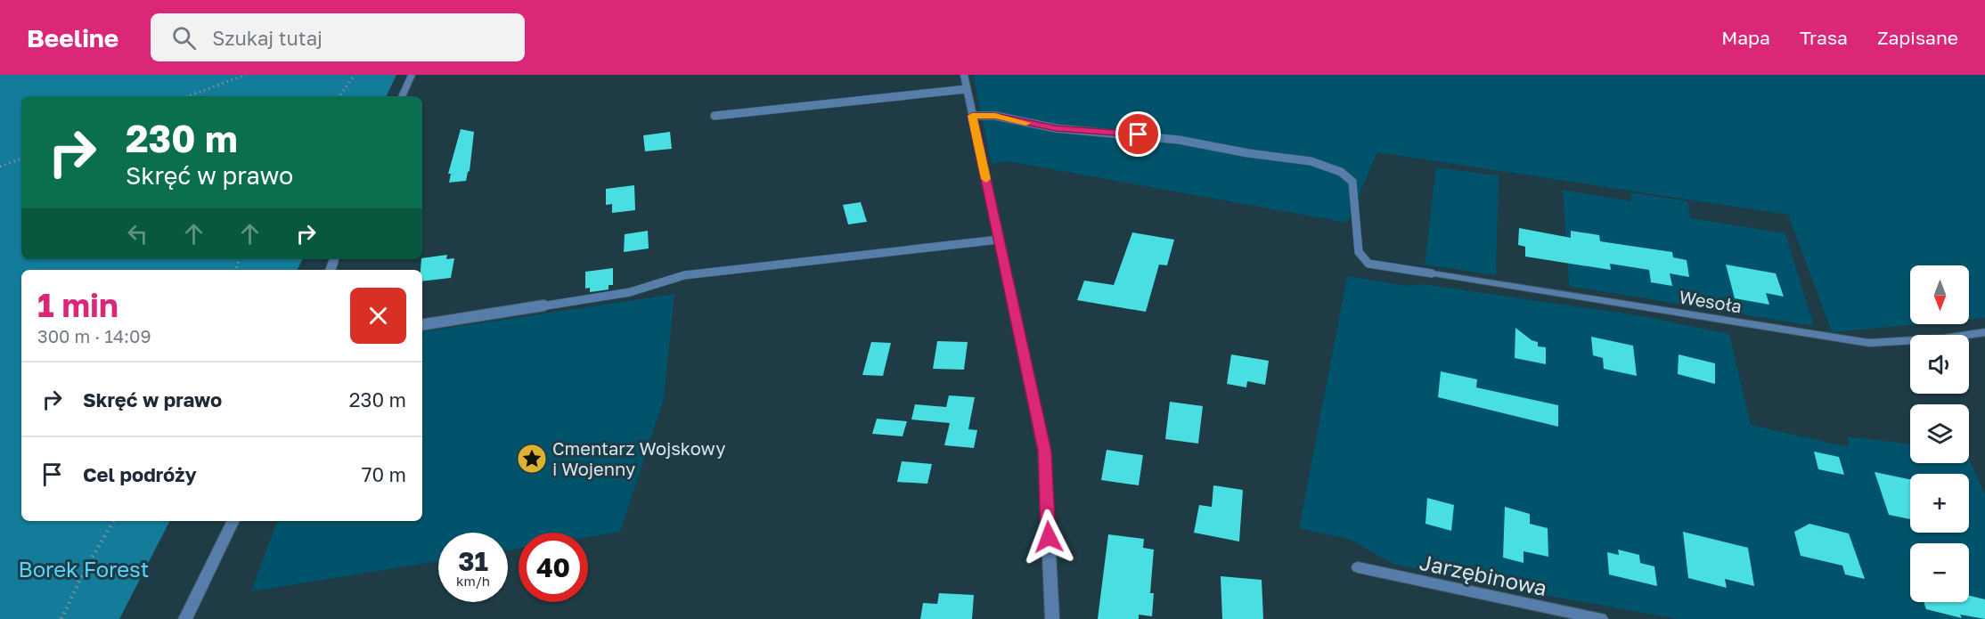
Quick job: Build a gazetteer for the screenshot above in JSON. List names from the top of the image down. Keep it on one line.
{"streets":{"street":["Wesoła","Jarzębinowa"]},"parks":["Borek Forest"],"places":{"place":["Cmentarz Wojskowy i Wojenny"]},"north":"bottom","page":{"header":"Beeline","search":"Szukaj tutaj","nav":["Mapa","Trasa","Zapisane"],"turn":["230 m","Skręć w prawo"],"map_buttons":["+","−"],"heading":["1 min","300 m · 14:09"],"list":[{"name":"Skręć w prawo","value":"230 m"},{"name":"Cel podróży","value":"70 m"}],"speed":"31 km/h","limit":"40"}}
